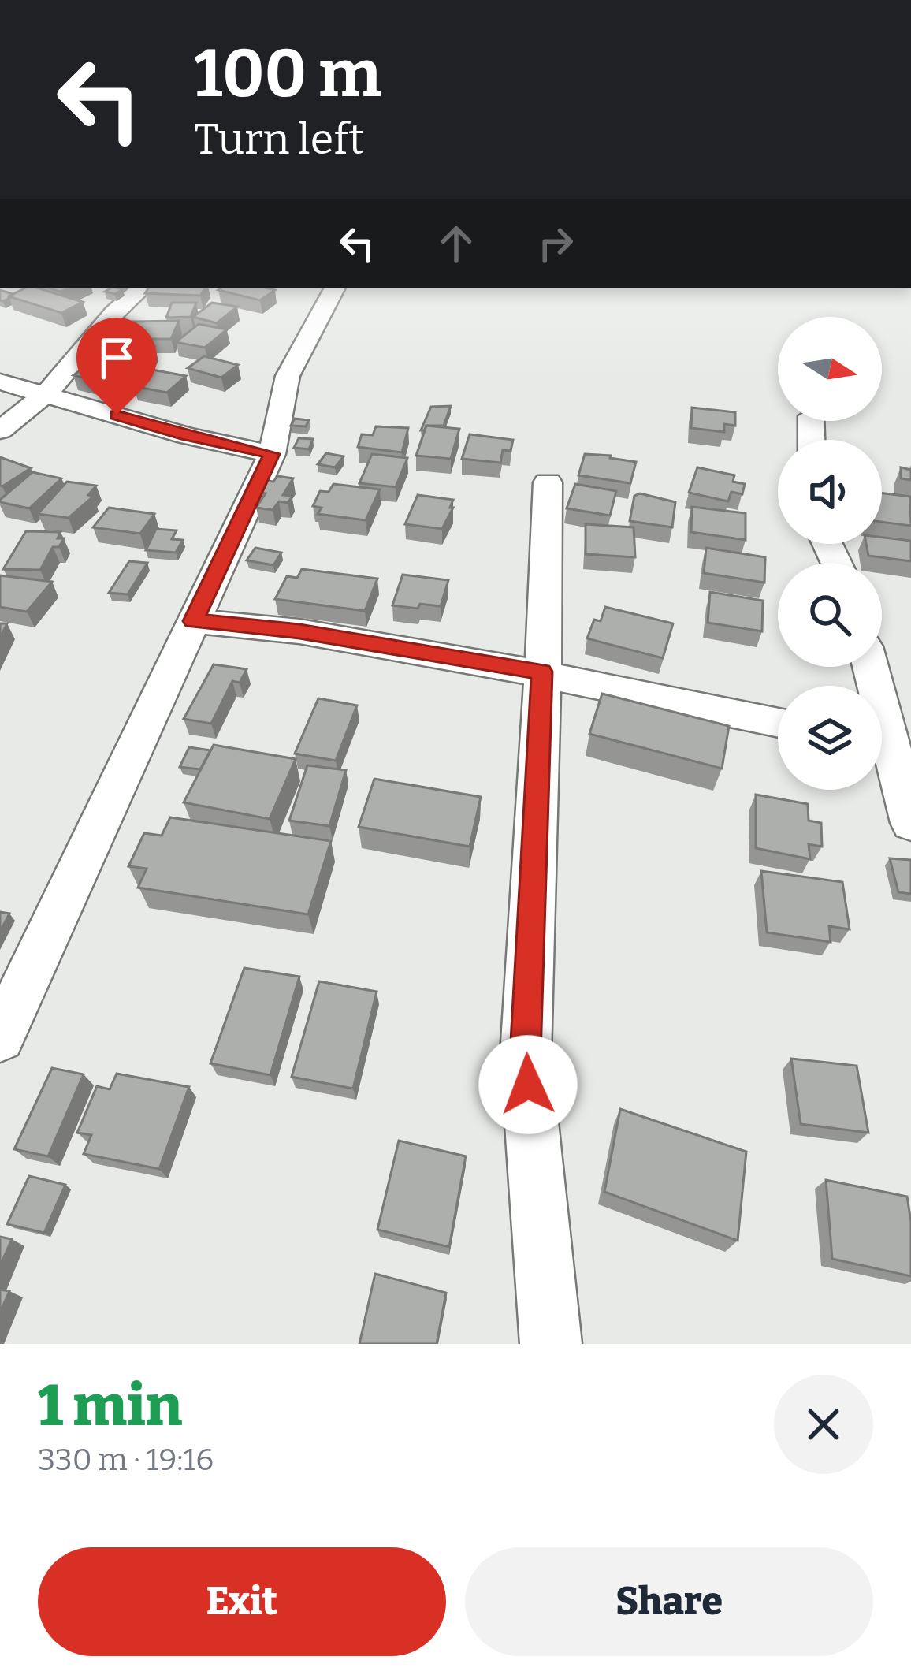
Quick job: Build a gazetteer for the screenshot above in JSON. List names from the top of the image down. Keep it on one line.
{"north":"right","page":{"turn":["100 m","Turn left"],"heading":["1 min","330 m · 19:16"],"buttons":["Exit","Share"]}}
